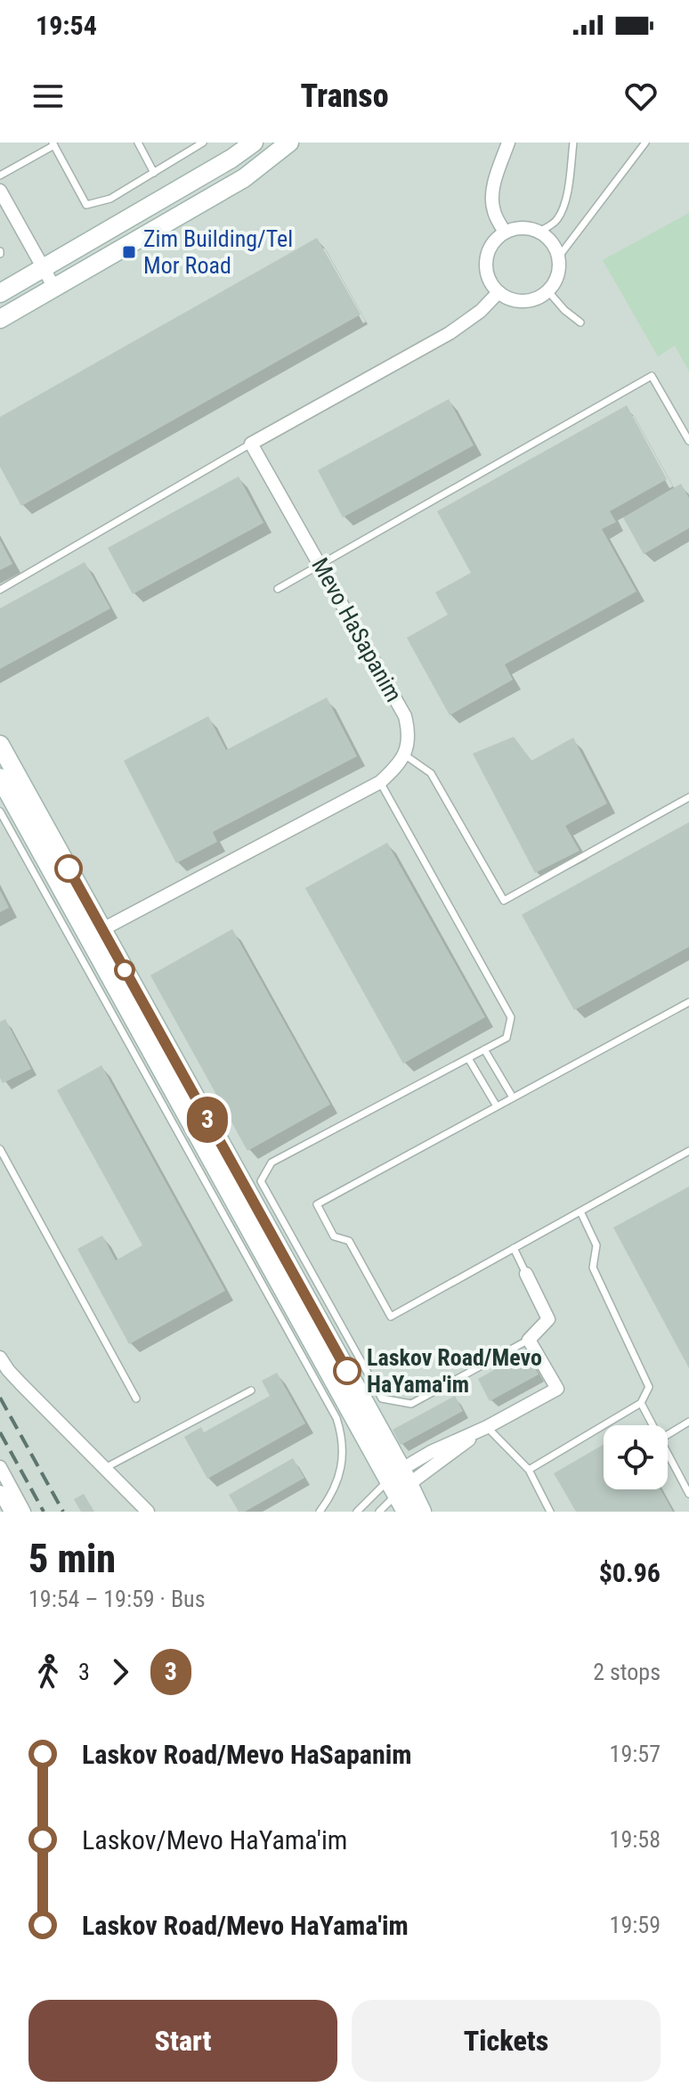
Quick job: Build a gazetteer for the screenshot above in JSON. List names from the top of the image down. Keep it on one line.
{"streets":{"street":["Mevo HaSapanim"]},"places":{"transit":["Zim Building/Tel Mor Road"],"other":["Laskov Road/Mevo HaYama'im"]},"lines":["bus line 3"],"page":{"status":"19:54","header":"Transo","on_map":"3","heading":["5 min","19:54 – 19:59 · Bus","$0.96"],"legs":["3","3","2 stops"],"list":[{"name":"Laskov Road/Mevo HaSapanim","value":"19:57"},{"name":"Laskov/Mevo HaYama'im","value":"19:58"},{"name":"Laskov Road/Mevo HaYama'im","value":"19:59"}],"buttons":["Start","Tickets"]}}
